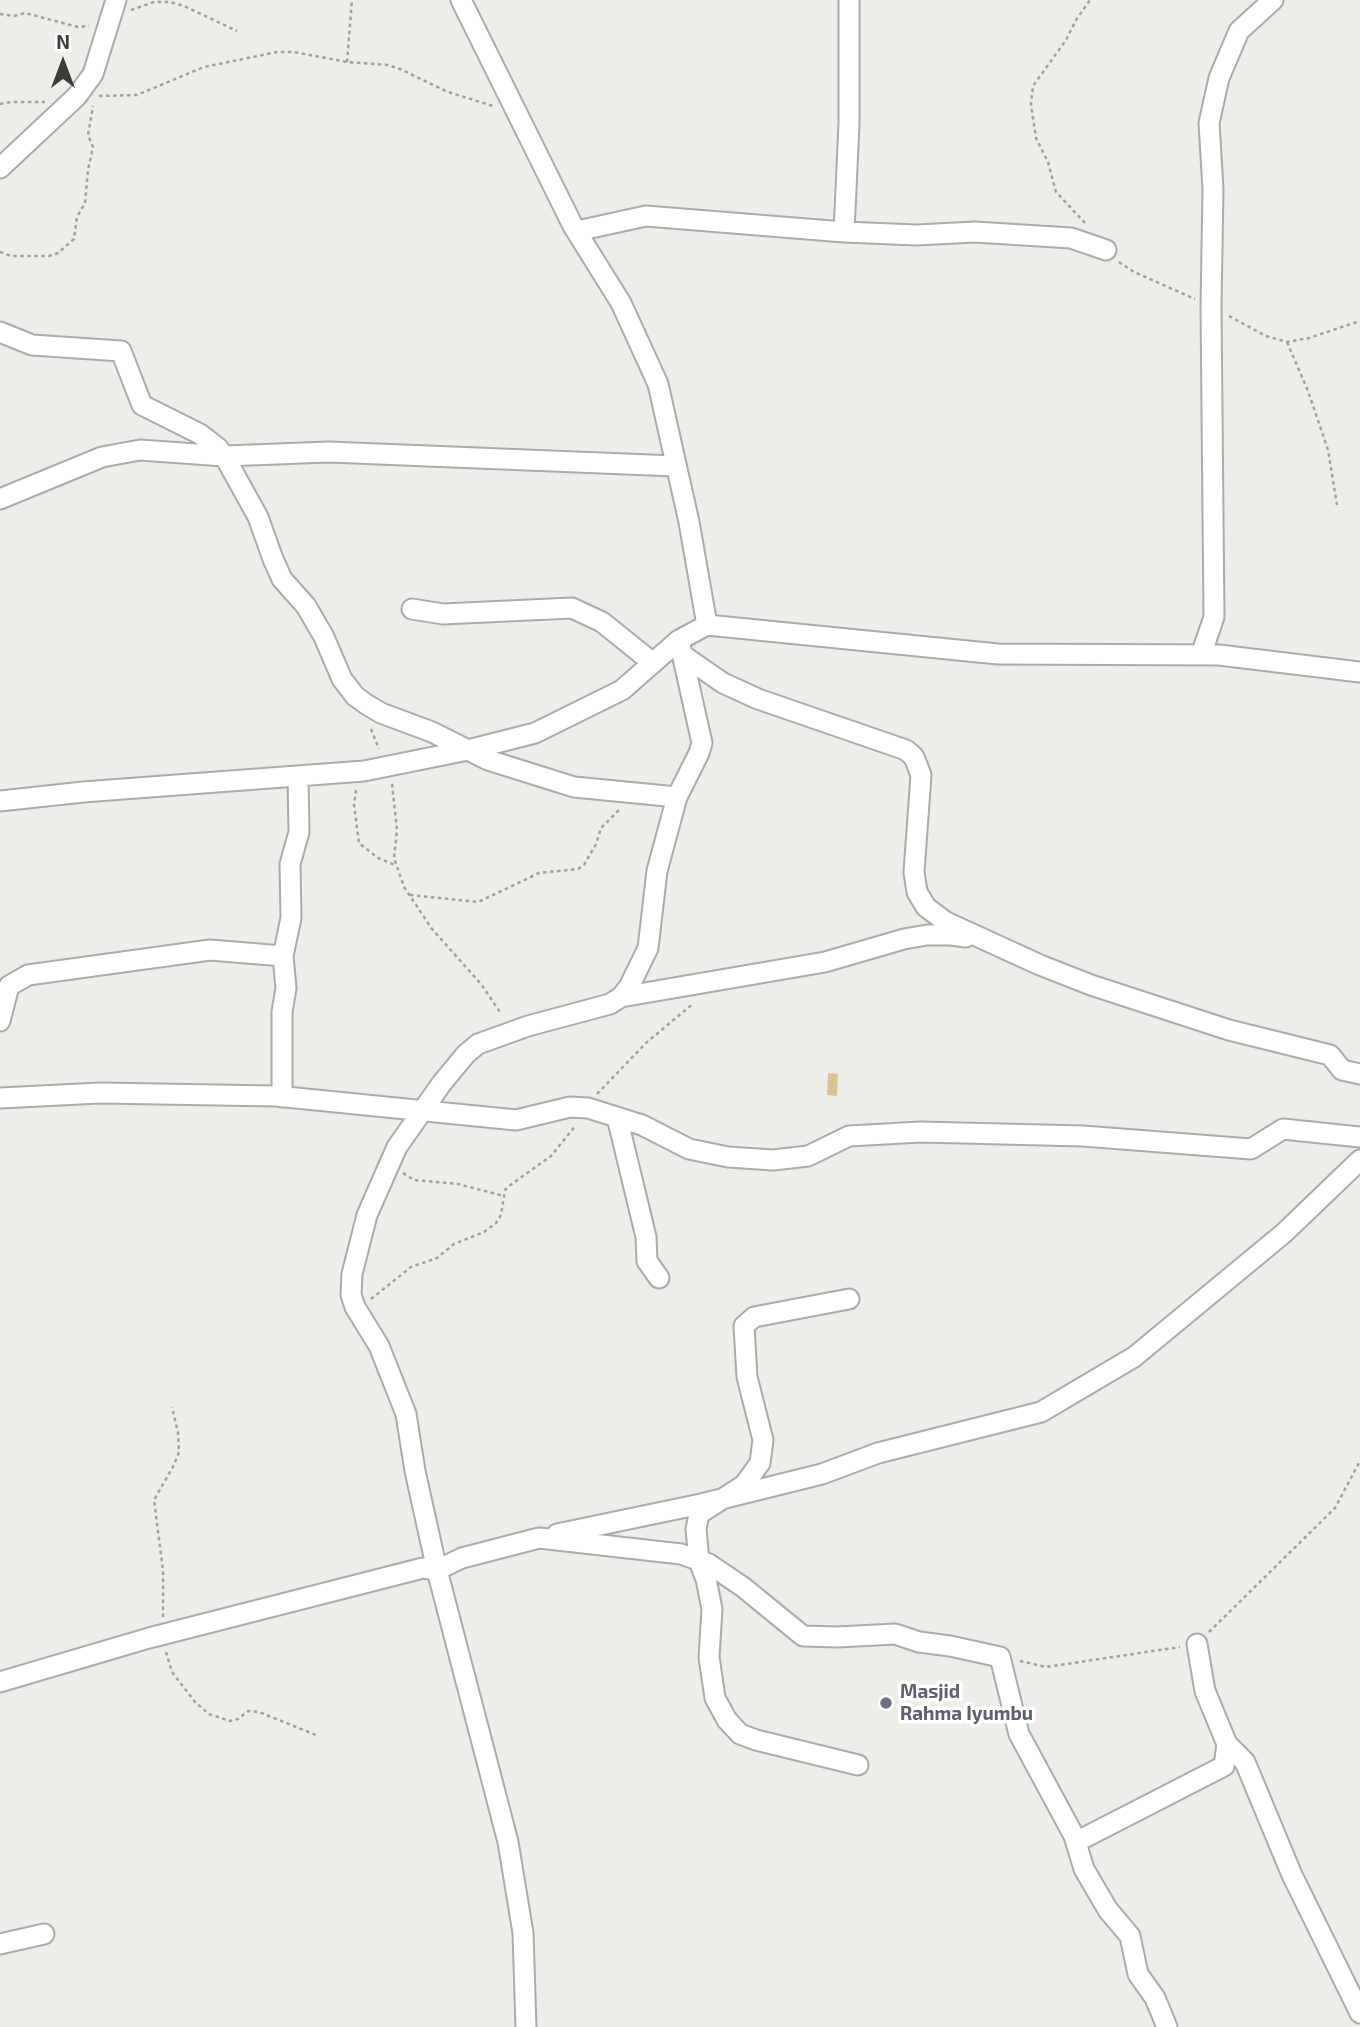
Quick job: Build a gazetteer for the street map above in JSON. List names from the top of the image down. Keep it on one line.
{"places":["Masjid Rahma Iyumbu"],"north":"top"}
